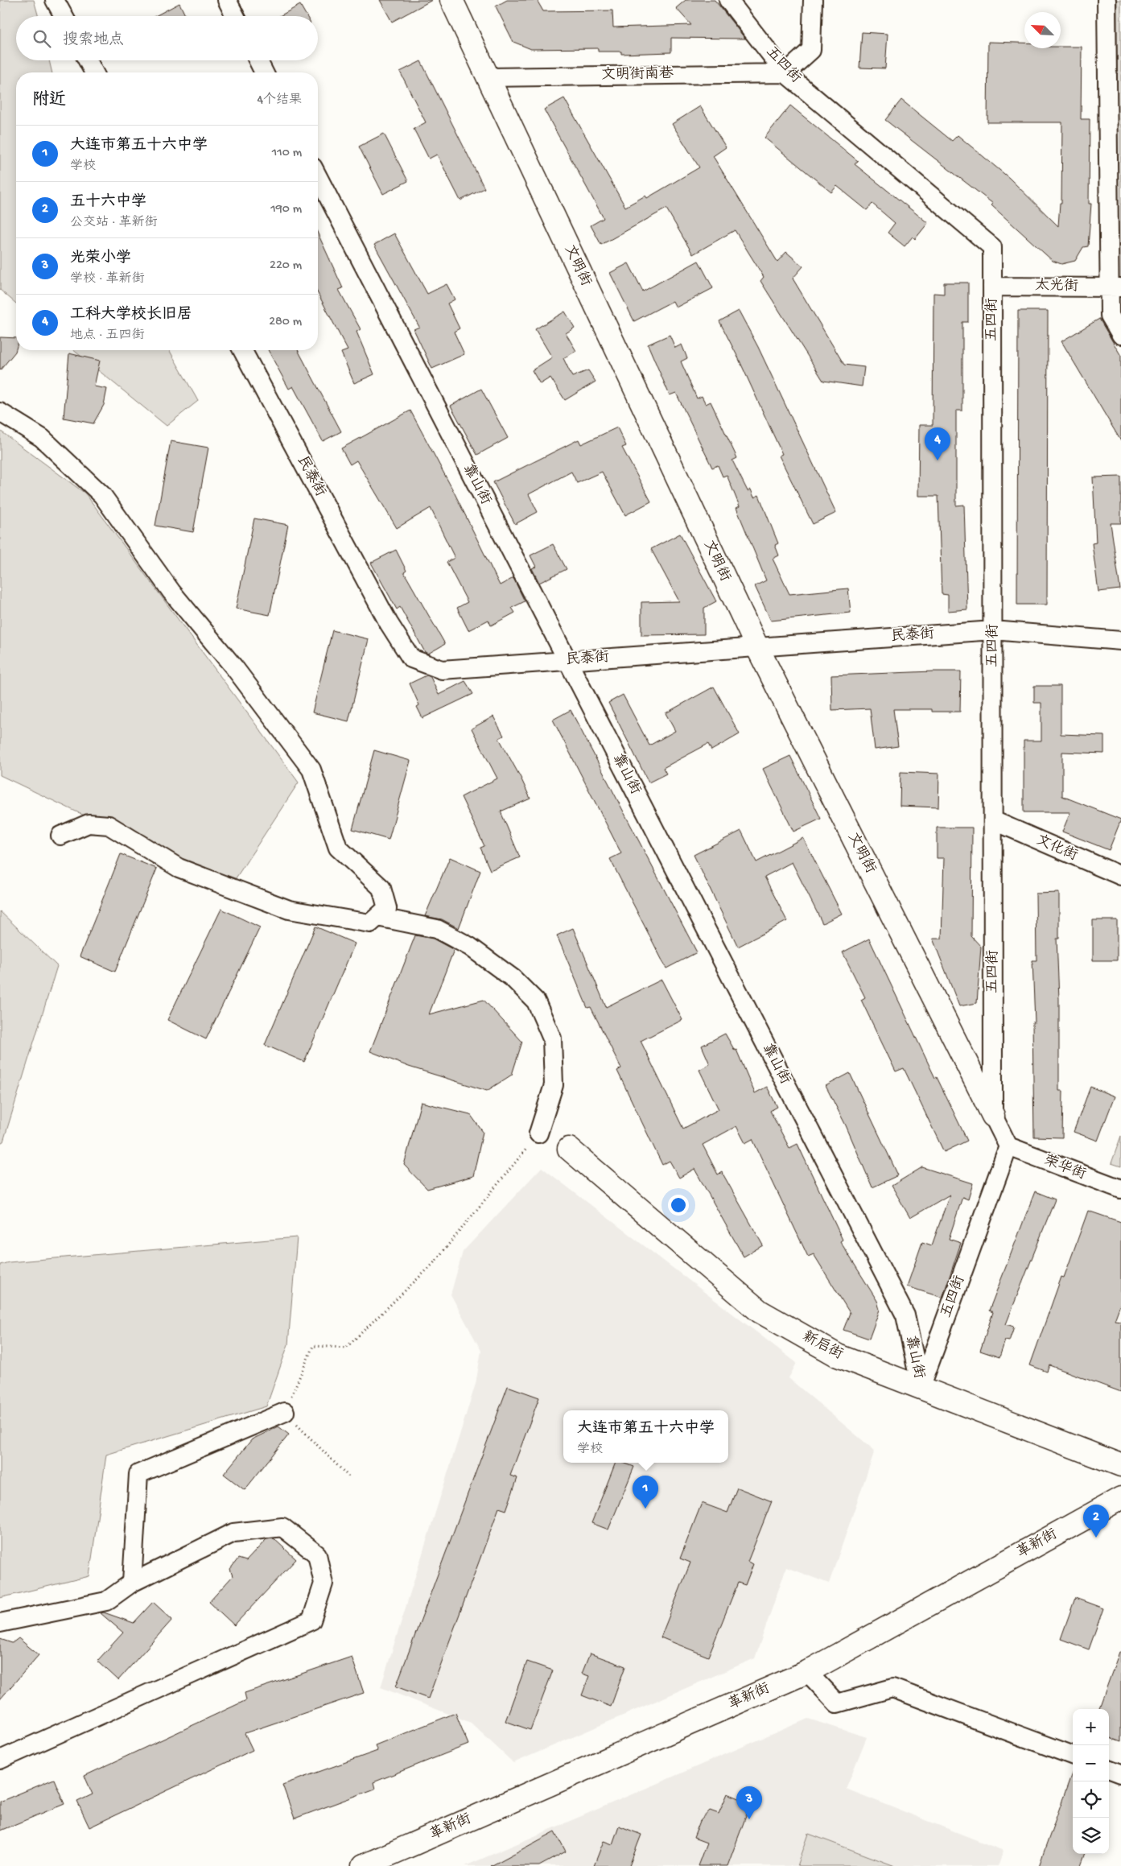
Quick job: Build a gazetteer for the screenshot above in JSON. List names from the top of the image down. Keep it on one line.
{"streets":{"street":["五四街","文明街南巷","文明街","太光街","民泰街","靠山街","文化街","荣华街","新启街","革新街"]},"crossings":[["五四街","文明街南巷"],["五四街","文明街"],["五四街","太光街"],["五四街","民泰街"],["五四街","靠山街"],["五四街","文化街"],["五四街","荣华街"],["五四街","新启街"],["文明街南巷","文明街"],["文明街","民泰街"],["民泰街","靠山街"],["靠山街","新启街"]],"north":"top left","page":{"search":"搜索地点","heading":["附近","4个结果"],"list":[{"mark":"1","name":"大连市第五十六中学","note":"学校","value":"110 m"},{"mark":"2","name":"五十六中学","note":"公交站 · 革新街","value":"190 m"},{"mark":"3","name":"光荣小学","note":"学校 · 革新街","value":"220 m"},{"mark":"4","name":"工科大学校长旧居","note":"地点 · 五四街","value":"280 m"}],"pins":["4","1","2","3"],"popup":["大连市第五十六中学","学校"],"map_buttons":["+","−"]}}
